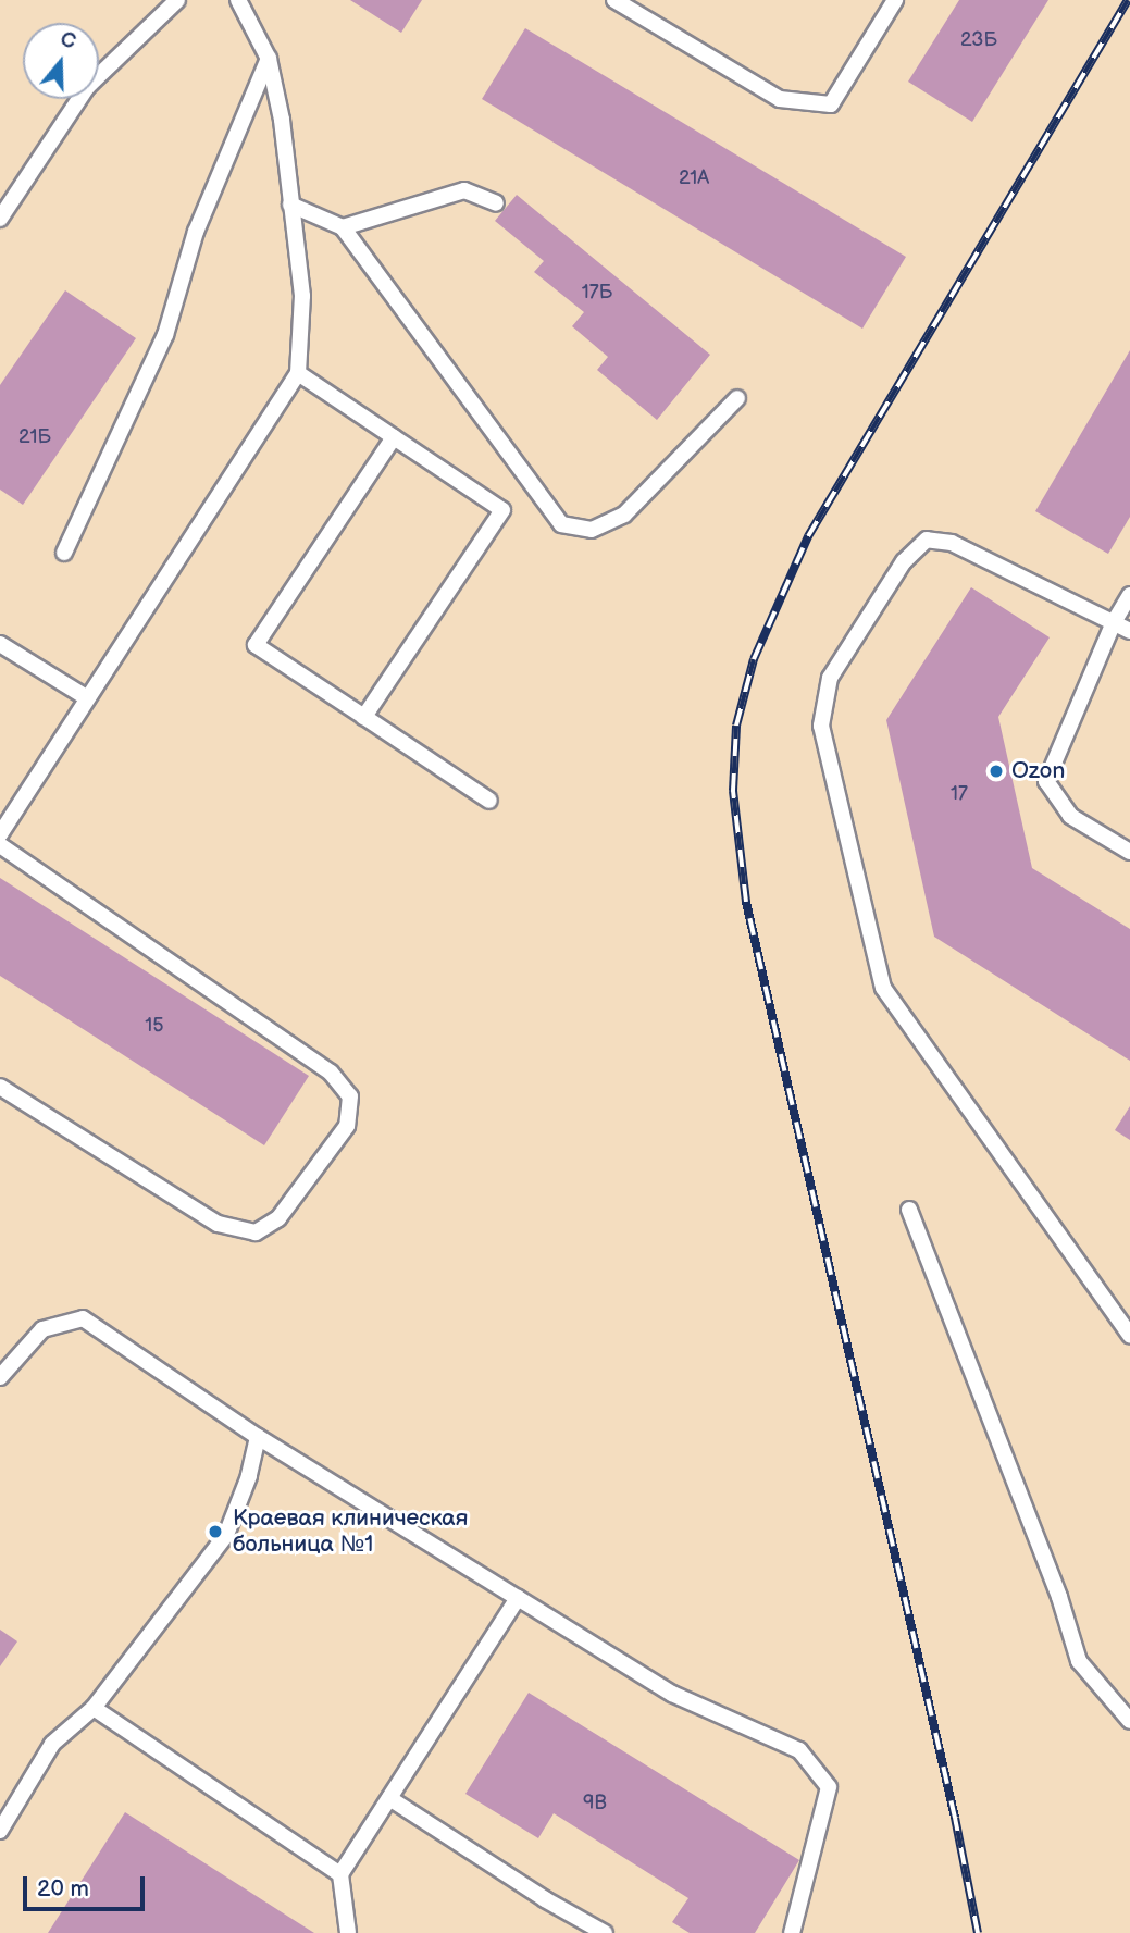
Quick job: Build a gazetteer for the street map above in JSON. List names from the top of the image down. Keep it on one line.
{"places":["Ozon","Краевая клиническая больница №1"],"house_numbers":["23Б","21А","17Б","21Б","17","15","9В"],"scale_bar":"20 m","north":"top"}
